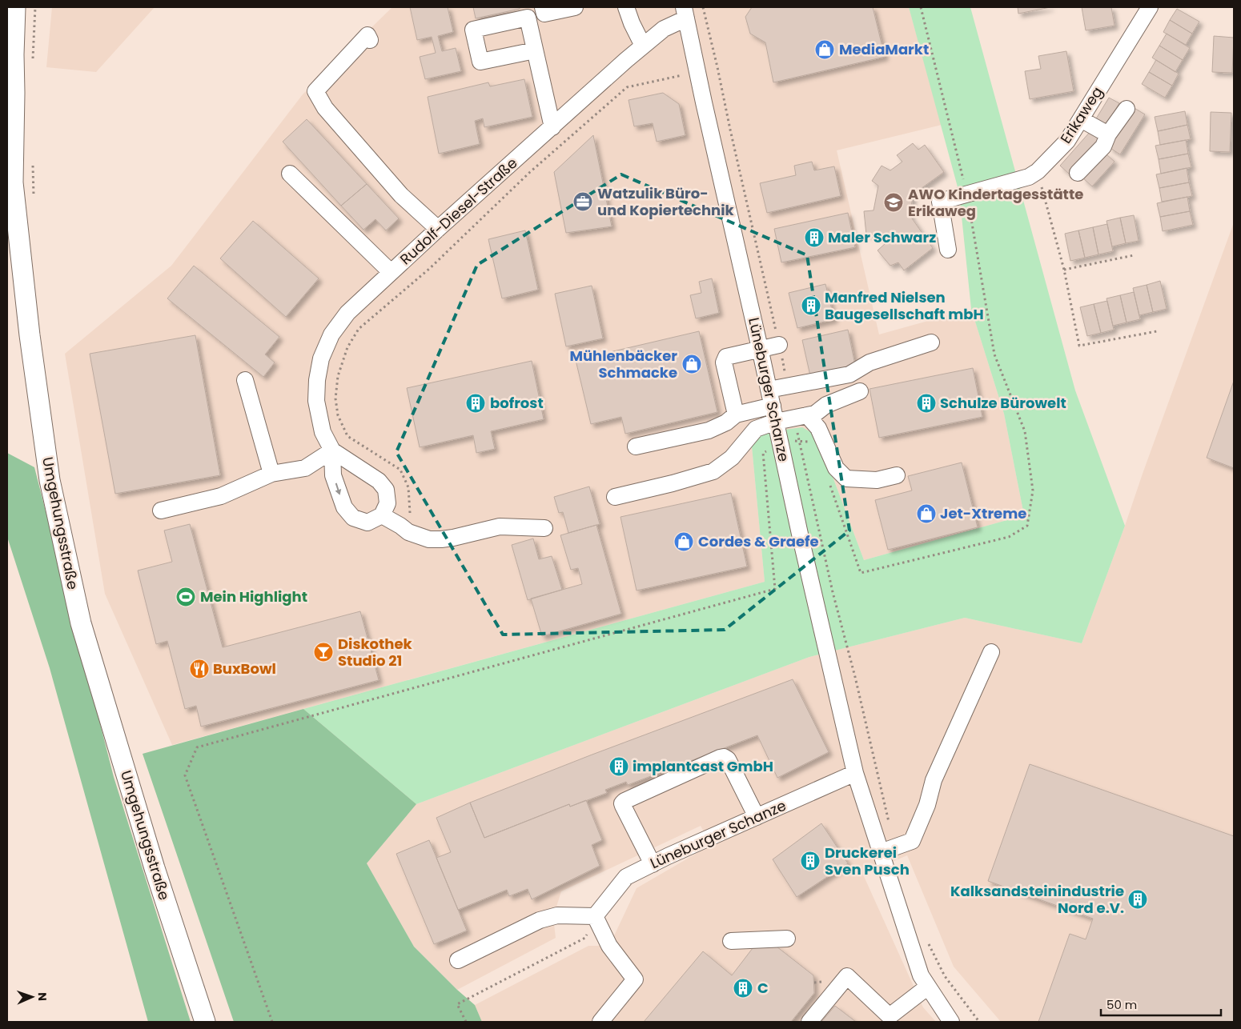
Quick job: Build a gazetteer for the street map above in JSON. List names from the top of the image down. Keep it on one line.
{"streets":{"main road":["Umgehungsstraße"],"street":["Erikaweg","Rudolf-Diesel-Straße","Lüneburger Schanze"]},"crossings":[["Rudolf-Diesel-Straße","Lüneburger Schanze"]],"places":{"shop":["MediaMarkt","Mühlenbäcker Schmacke","Jet-Xtreme","Cordes & Graefe"],"office":["Watzulik Büro- und Kopiertechnik"],"school or university":["AWO Kindertagesstätte Erikaweg"],"building":["Maler Schwarz","Manfred Nielsen Baugesellschaft mbH","bofrost","Schulze Bürowelt","implantcast GmbH","Druckerei Sven Pusch","Kalksandsteinindustrie Nord e.V.","C"],"sports":["Mein Highlight"],"bar":["Diskothek Studio 21"],"restaurant":["BuxBowl"]},"scale_bar":"50 m","north":"right"}
